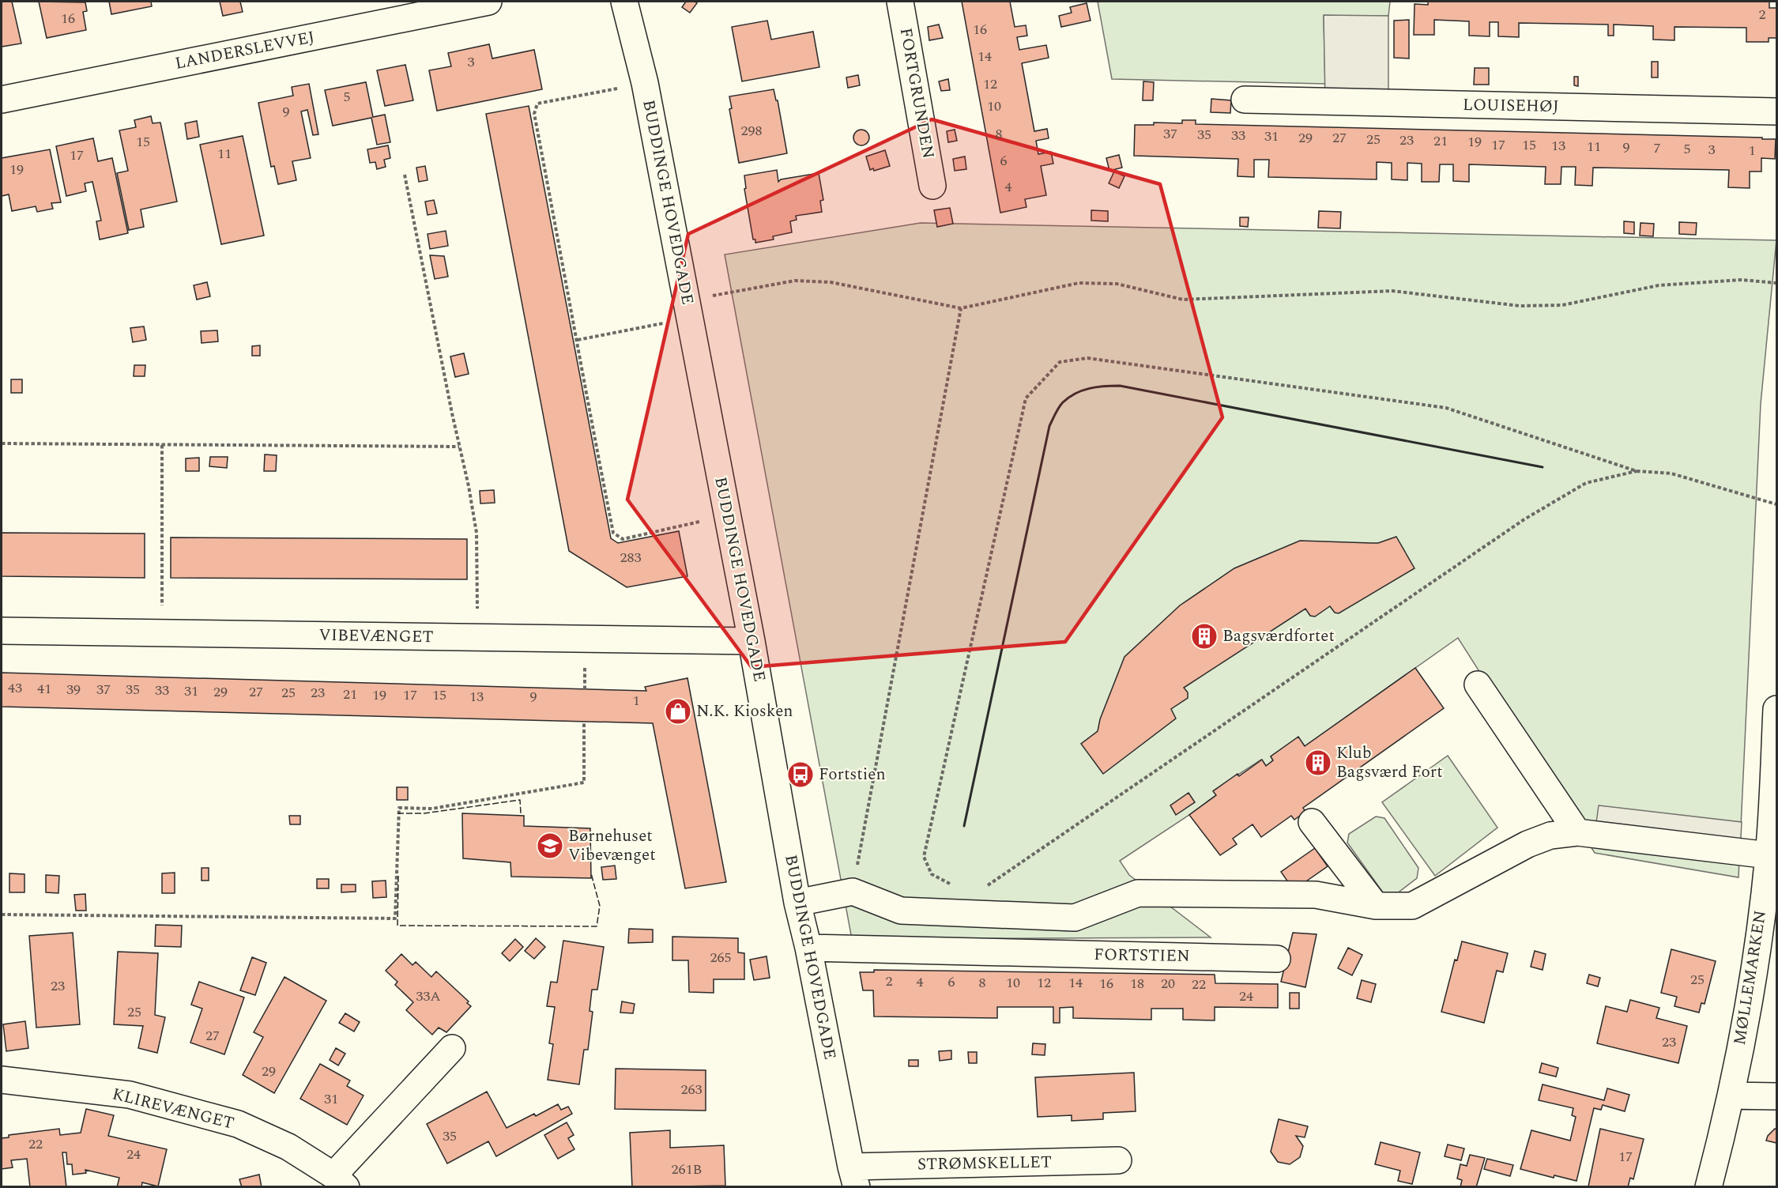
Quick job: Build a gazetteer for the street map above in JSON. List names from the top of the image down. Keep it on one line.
{"streets":{"street":["LANDERSLEVVEJ","FORTGRUNDEN","LOUISEHØJ","BUDDINGE HOVEDGADE","VIBEVÆNGET","FORTSTIEN","MØLLEMARKEN","KLIREVÆNGET","STRØMSKELLET"]},"crossings":[["BUDDINGE HOVEDGADE","VIBEVÆNGET"],["BUDDINGE HOVEDGADE","FORTSTIEN"],["BUDDINGE HOVEDGADE","STRØMSKELLET"]],"places":{"building":["Bagsværdfortet","Klub Bagsværd Fort"],"shop":["N.K. Kiosken"],"bus stop":["Fortstien"],"school or university":["Børnehuset Vibevænget"]},"house_numbers":["2","16","16","14","3","12","5","10","9","298","8","37","35","33","31","29","27","25","23","21","15","19","17","15","13","11","9","7","5","3","1","11","17","6","19","4","283","43","41","39","37","35","33","31","29","27","25","23","21","19","17","15","13","9","1","265","25","2","4","6","8","10","12","14","16","18","20","22","23","33A","24","25","27","23","29","263","31","35","22","24","17","261B"]}
